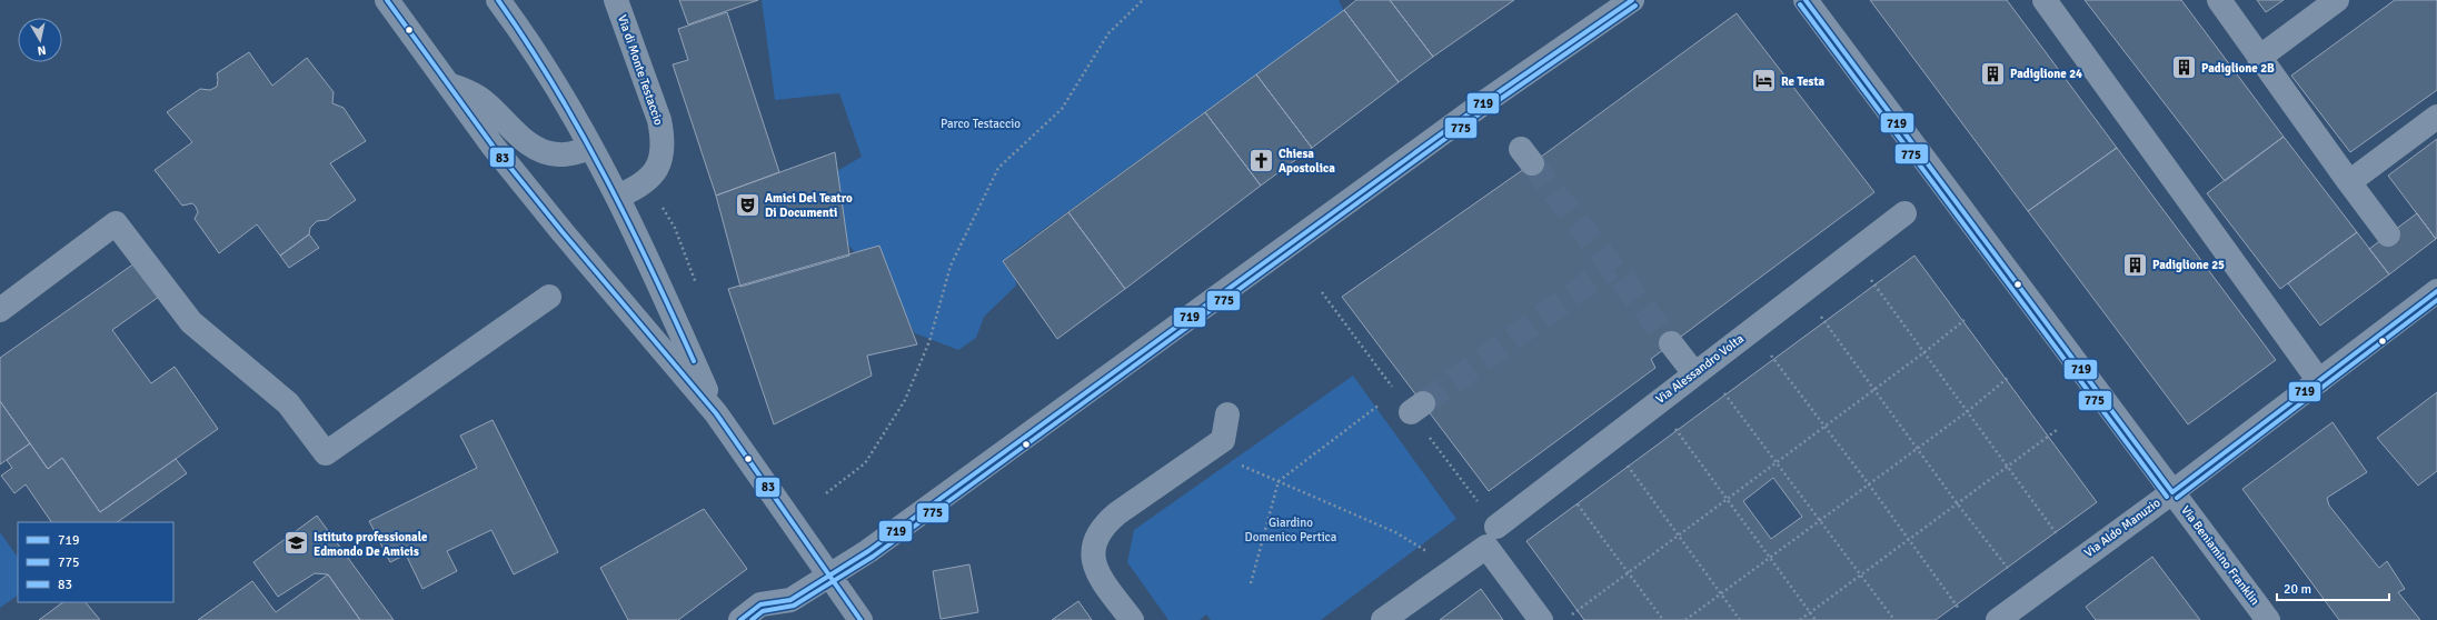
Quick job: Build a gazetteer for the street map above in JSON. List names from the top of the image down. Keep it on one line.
{"streets":{"street":["Via di Monte Testaccio","Via Alessandro Volta","Via Aldo Manuzio","Via Beniamino Franklin"]},"crossings":[["Via Aldo Manuzio","Via Beniamino Franklin"]],"parks":["Parco Testaccio","Giardino Domenico Pertica"],"places":{"building":["Padiglione 2B","Padiglione 24","Padiglione 25"],"hotel":["Re Testa"],"church":["Chiesa Apostolica"],"theatre":["Amici Del Teatro Di Documenti"],"school or university":["Istituto professionale Edmondo De Amicis"]},"lines":["transit line 719","transit line 83","transit line 775"],"legend":["719","775","83"],"scale_bar":"20 m","north":"bottom"}
